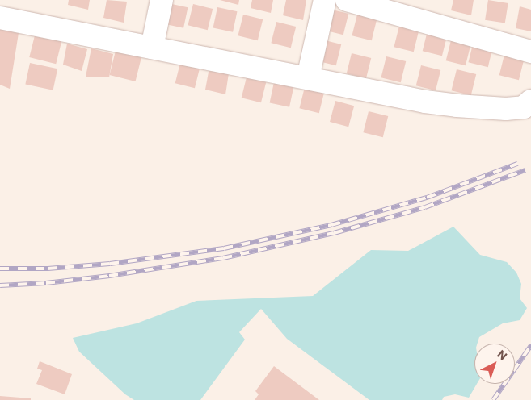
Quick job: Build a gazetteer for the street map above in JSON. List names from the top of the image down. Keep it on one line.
{"north":"top right"}
